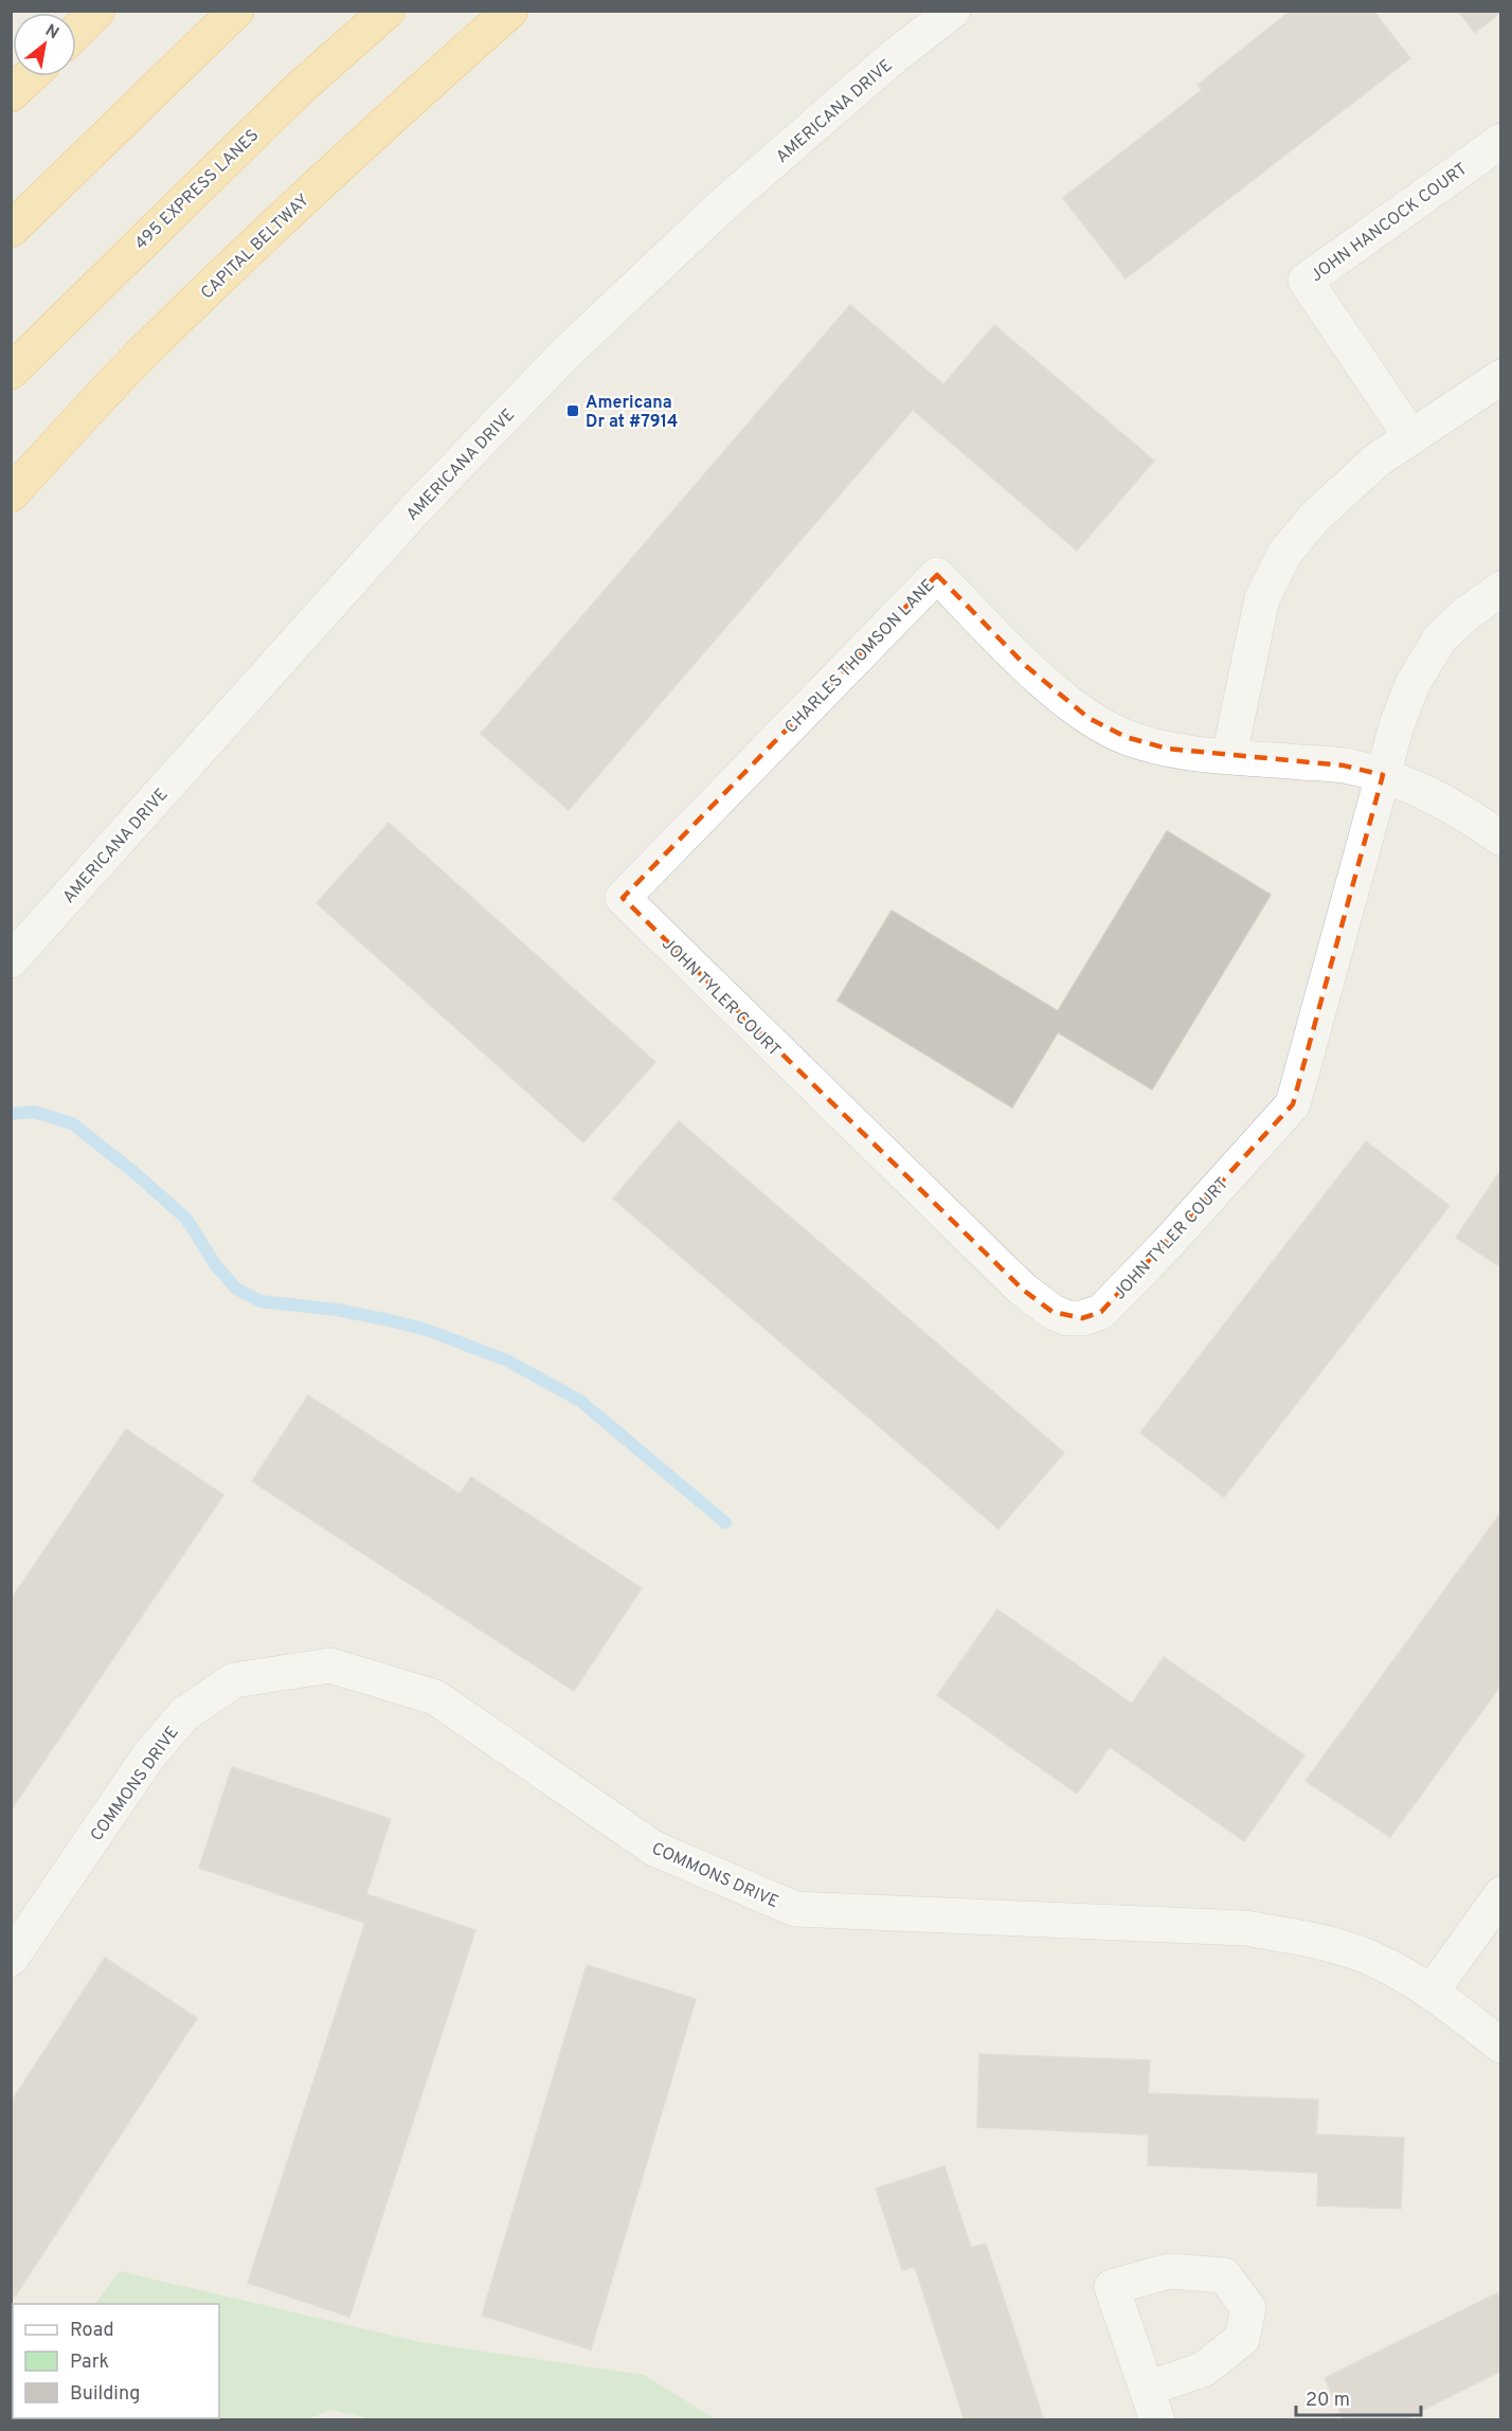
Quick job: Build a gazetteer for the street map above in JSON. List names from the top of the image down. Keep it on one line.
{"streets":{"highway":["495 EXPRESS LANES","CAPITAL BELTWAY"],"street":["AMERICANA DRIVE","JOHN HANCOCK COURT","CHARLES THOMSON LANE","JOHN TYLER COURT","COMMONS DRIVE"]},"crossings":[["CHARLES THOMSON LANE","JOHN TYLER COURT"]],"places":{"transit":["Americana Dr at #7914"]},"legend":["Road","Park","Building"],"scale_bar":"20 m","north":"top right"}
